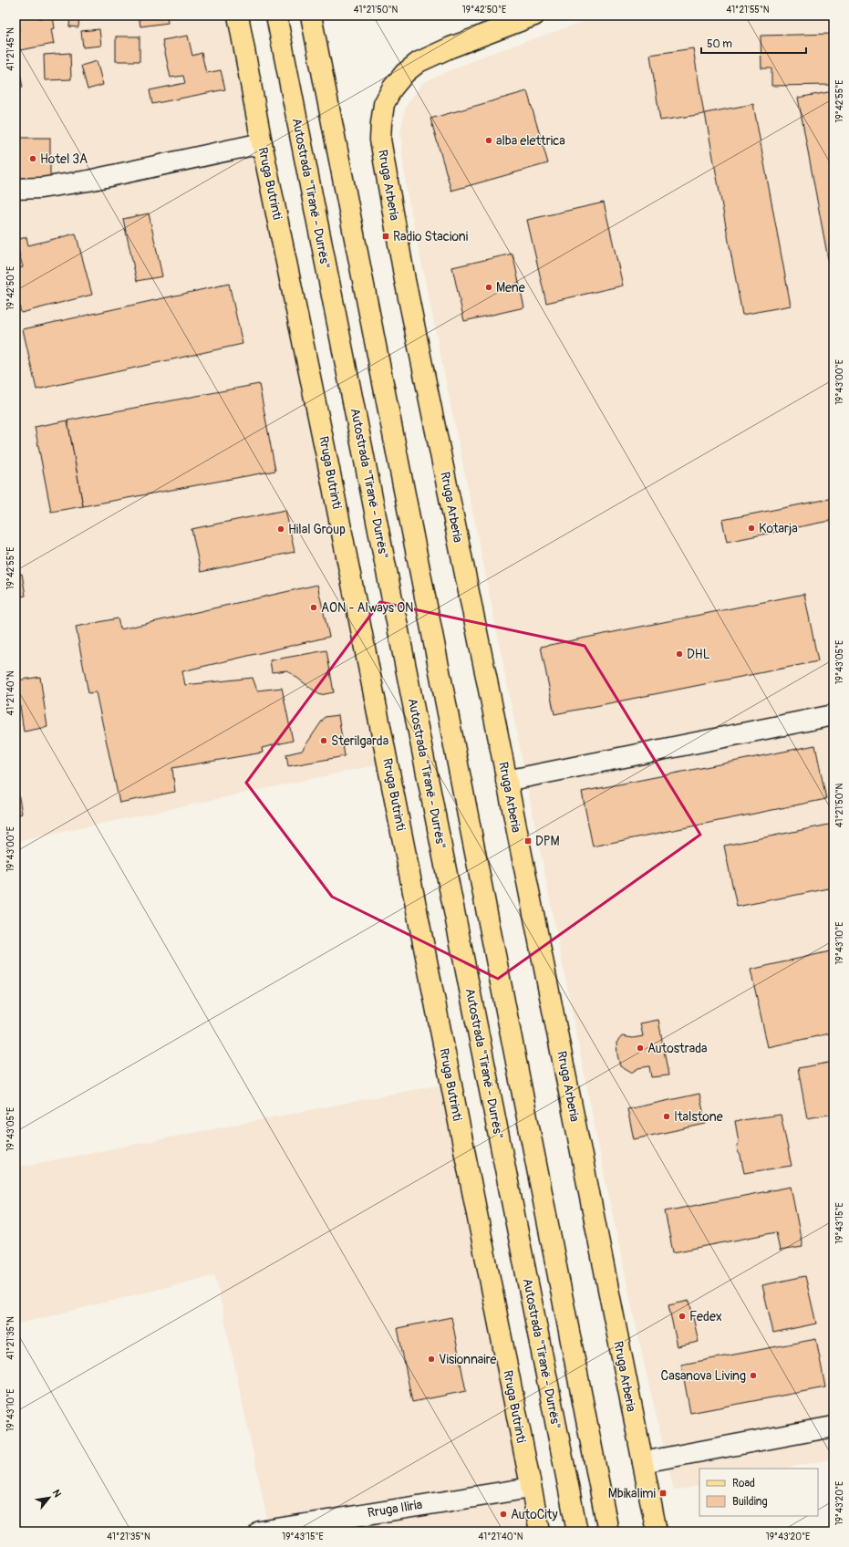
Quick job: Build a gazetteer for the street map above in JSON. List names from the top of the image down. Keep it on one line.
{"streets":{"main road":["Rruga Butrinti","Rruga Arberia","Autostrada \"Tiranë - Durrës\""],"street":["Rruga Iliria"]},"crossings":[["Rruga Butrinti","Rruga Iliria"]],"places":{"other":["alba elettrica","Hotel 3A","Mene","Kotarja","Hilal Group","AON - Always ON","DHL","Sterilgarda","Autostrada","Italstone","Fedex","Visionnaire","Casanova Living","AutoCity"],"transit":["Radio Stacioni","DPM","Mbikalimi"]},"legend":["Road","Building"],"scale_bar":"50 m","north":"top right","coordinates":["41°21'50\"N","19°42'50\"E","41°21'55\"N","41°21'45\"N","19°42'55\"E","19°43'00\"E","19°43'05\"E","41°21'40\"N","19°43'10\"E","19°43'15\"E","41°21'35\"N","19°43'20\"E"]}
